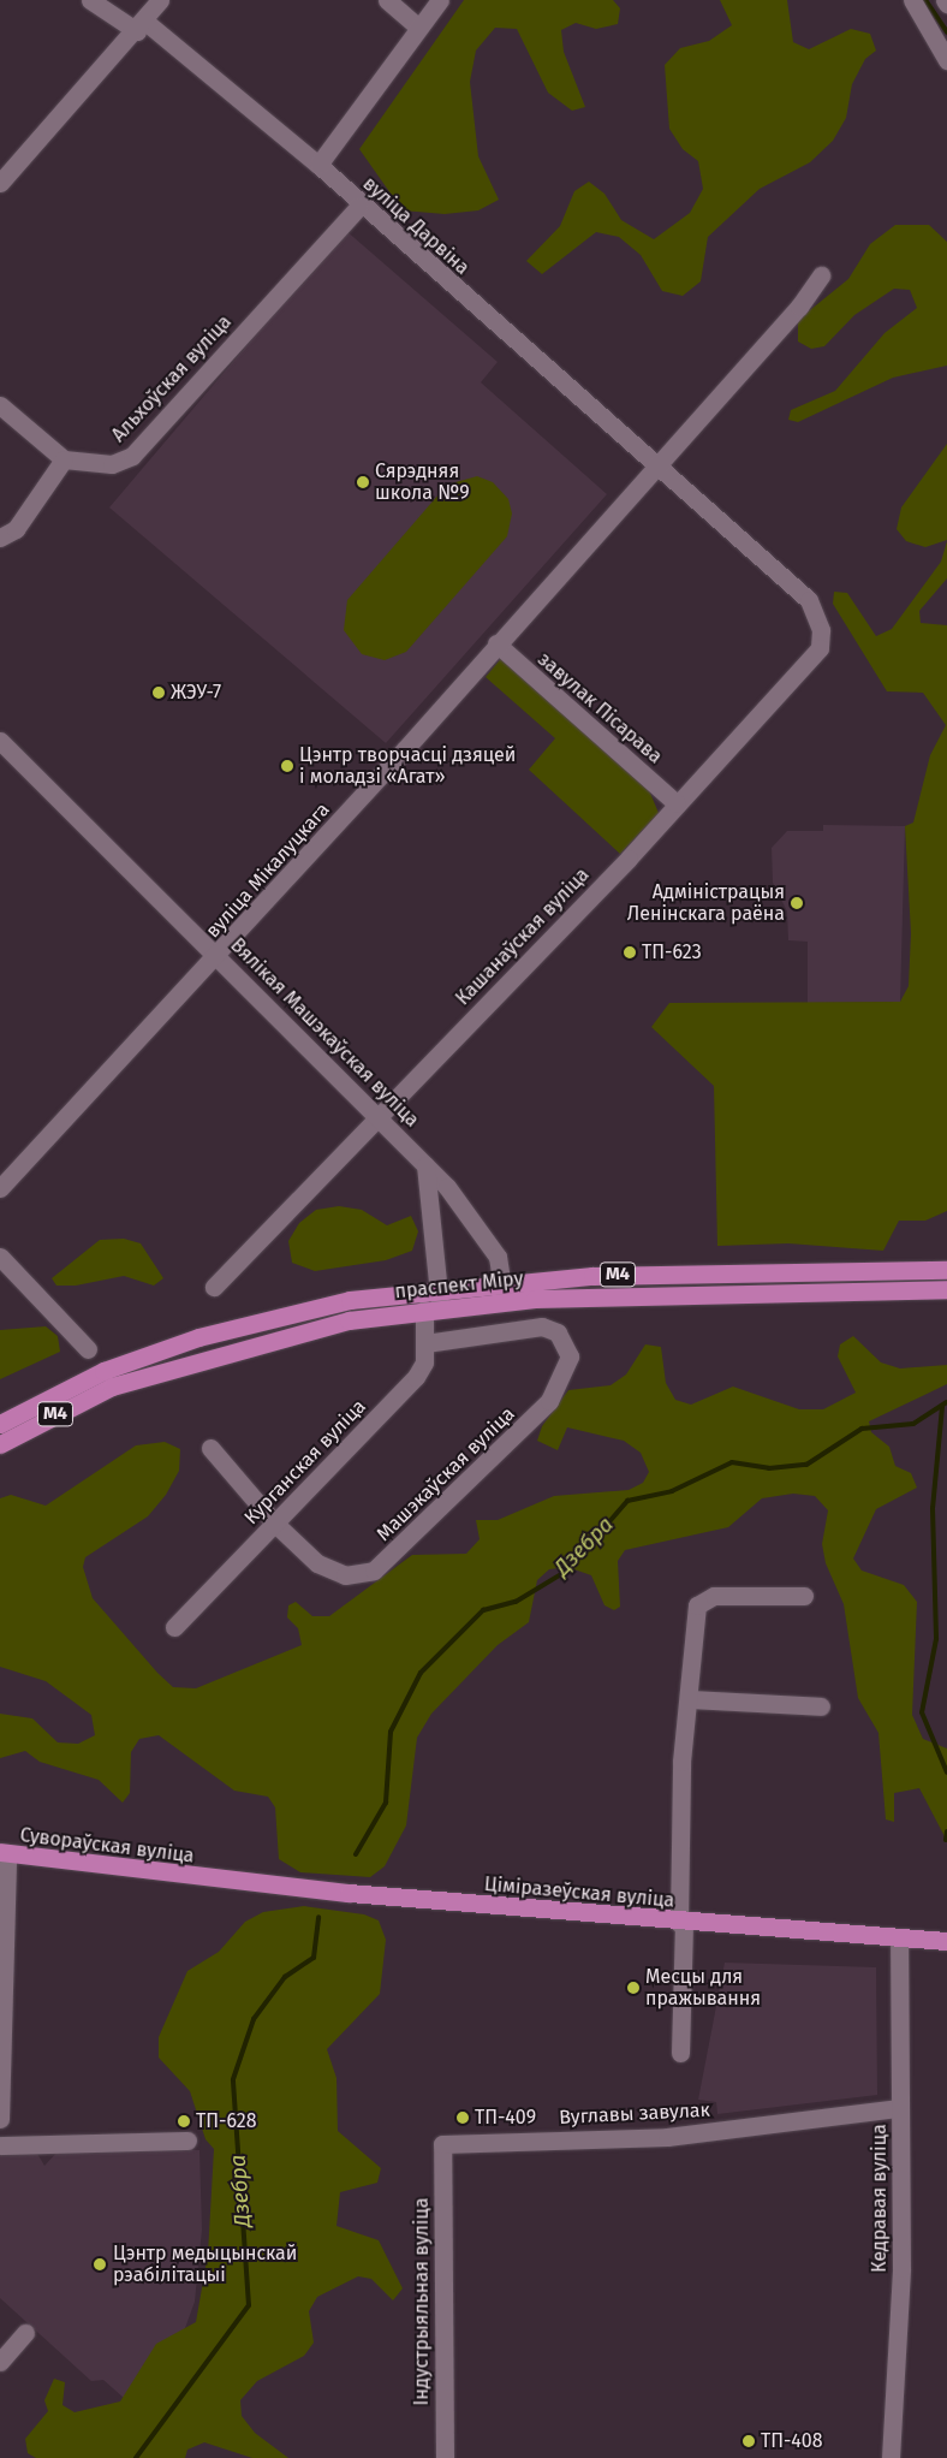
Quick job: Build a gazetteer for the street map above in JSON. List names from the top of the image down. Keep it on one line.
{"streets":{"main road":["М4","праспект Міру","Сувораўская вуліца","Ціміразеўская вуліца"],"street":["вуліца Дарвіна","Альхоўская вуліца","завулак Пісарава","вуліца Мікалуцкага","Кашанаўская вуліца","Вялікая Машэкаўская вуліца","Курганская вуліца","Машэкаўская вуліца","Вуглавы завулак","Кедравая вуліца","Індустрыяльная вуліца"]},"crossings":[["вуліца Дарвіна","Альхоўская вуліца"],["вуліца Дарвіна","вуліца Мікалуцкага"],["вуліца Дарвіна","Кашанаўская вуліца"],["завулак Пісарава","вуліца Мікалуцкага"],["завулак Пісарава","Кашанаўская вуліца"],["вуліца Мікалуцкага","Вялікая Машэкаўская вуліца"],["Кашанаўская вуліца","Вялікая Машэкаўская вуліца"],["Вялікая Машэкаўская вуліца","праспект Міру"],["Вялікая Машэкаўская вуліца","Курганская вуліца"],["праспект Міру","Курганская вуліца"],["Курганская вуліца","Машэкаўская вуліца"],["Сувораўская вуліца","Ціміразеўская вуліца"],["Ціміразеўская вуліца","Кедравая вуліца"],["Вуглавы завулак","Кедравая вуліца"],["Вуглавы завулак","Індустрыяльная вуліца"]],"water":["Дзебра"],"places":["Сярэдняя школа №9","ЖЭУ-7","Цэнтр творчасці дзяцей і моладзі «Агат»","Адміністрацыя Ленінскага раёна","ТП-623","Месцы для пражывання","ТП-409","ТП-628","Цэнтр медыцынскай рэабілітацыі","ТП-408"]}
